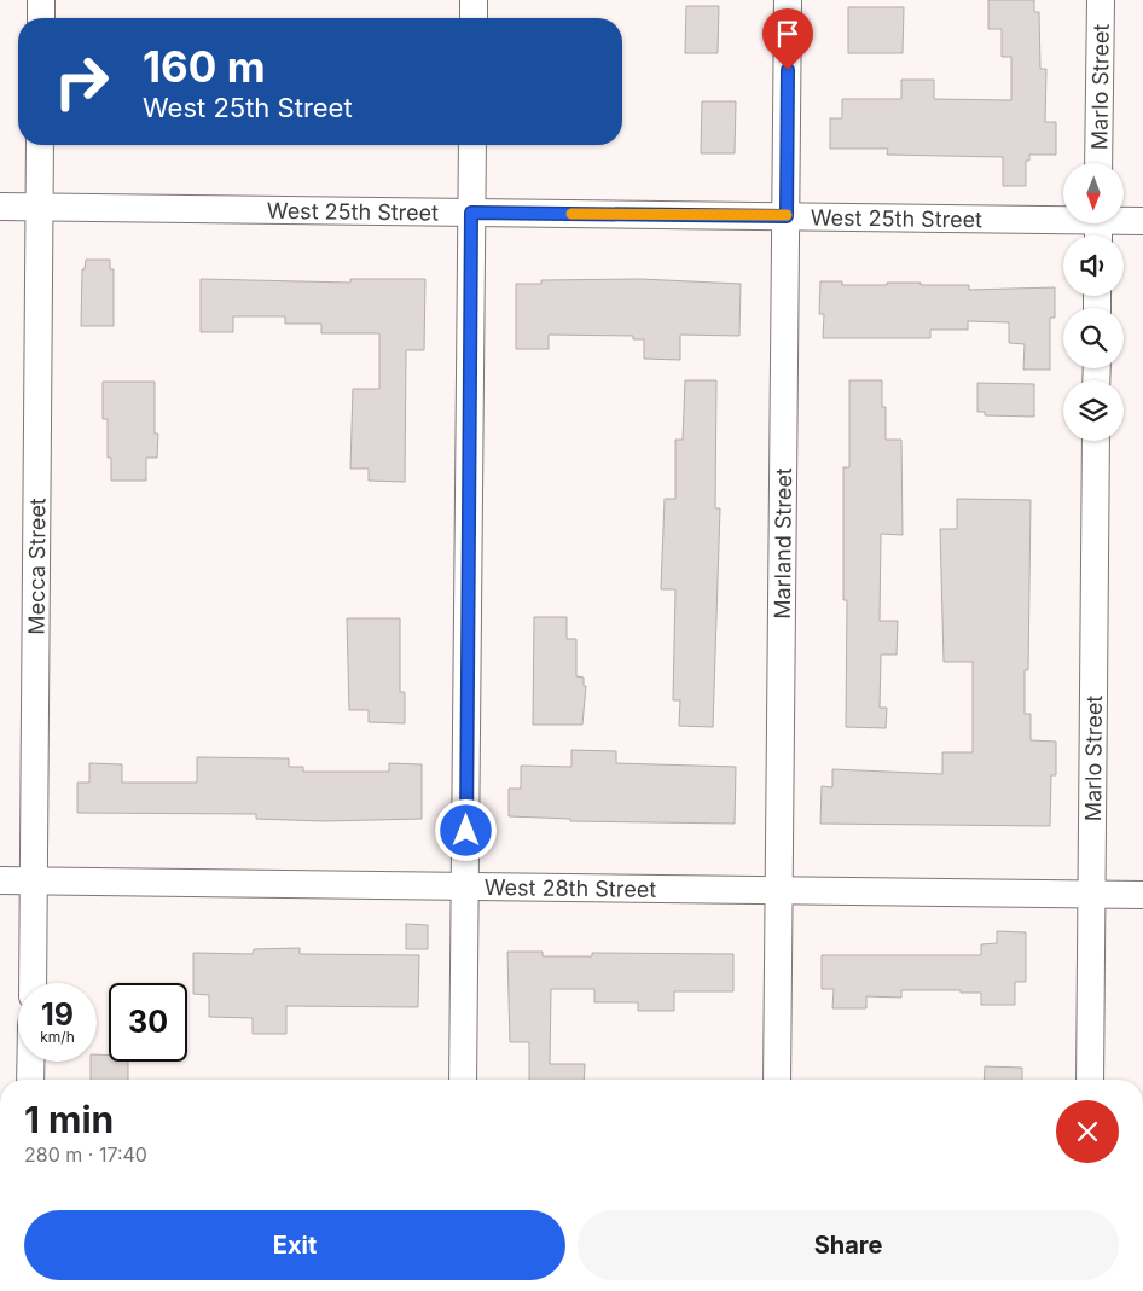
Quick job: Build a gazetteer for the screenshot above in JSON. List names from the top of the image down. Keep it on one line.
{"streets":{"street":["Marlo Street","West 25th Street","Marland Street","Mecca Street","West 28th Street"]},"crossings":[["Marlo Street","West 28th Street"],["West 25th Street","Marland Street"],["West 25th Street","Mecca Street"],["Marland Street","West 28th Street"],["Mecca Street","West 28th Street"]],"north":"bottom","page":{"turn":["160 m","West 25th Street"],"speed":"19 km/h","limit":"30","heading":["1 min","280 m · 17:40"],"buttons":["Exit","Share"]}}
